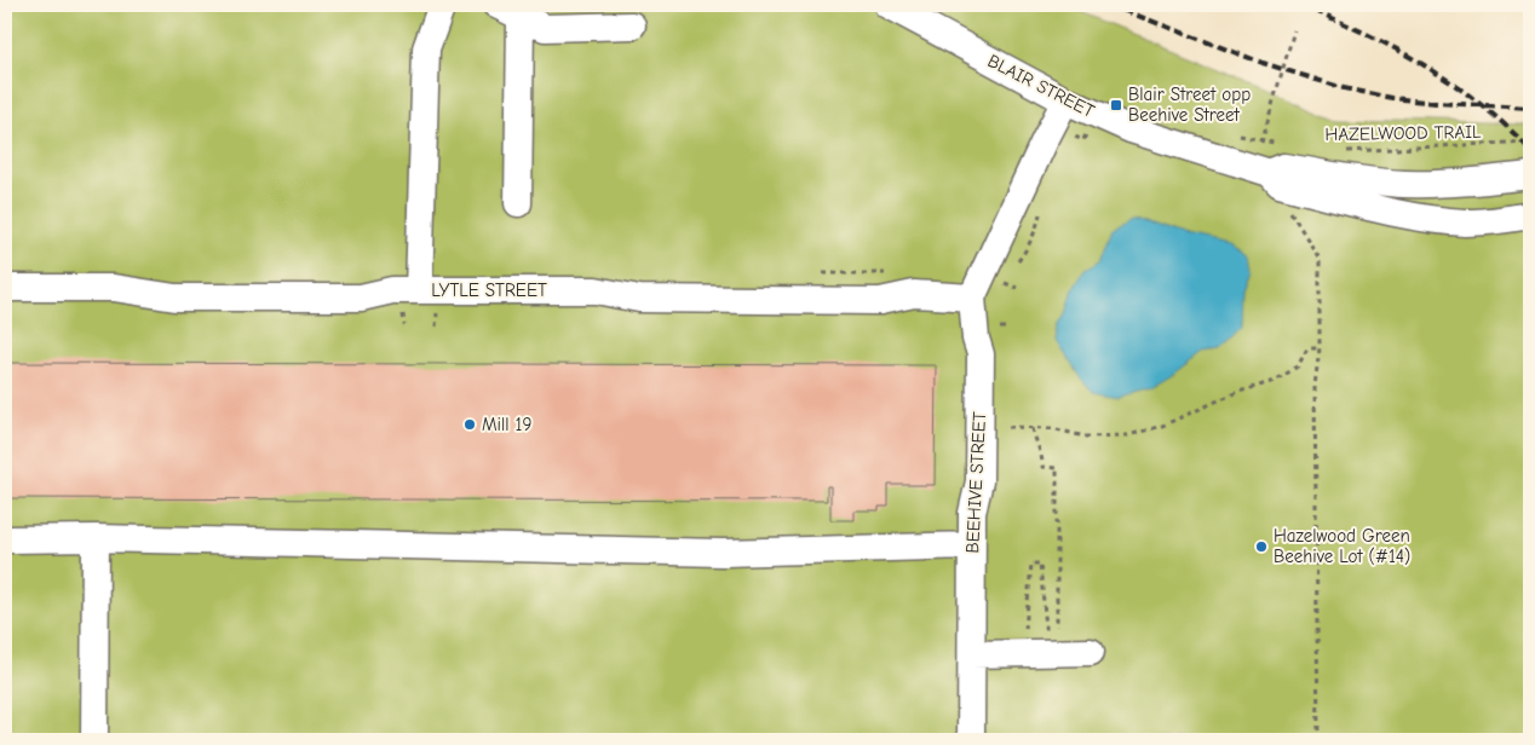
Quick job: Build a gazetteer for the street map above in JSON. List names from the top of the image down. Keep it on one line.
{"streets":{"street":["BLAIR STREET","LYTLE STREET","BEEHIVE STREET"],"path":["HAZELWOOD TRAIL"]},"crossings":[["BLAIR STREET","BEEHIVE STREET"],["LYTLE STREET","BEEHIVE STREET"]],"places":{"transit":["Blair Street opp Beehive Street"],"other":["Mill 19","Hazelwood Green Beehive Lot (#14)"]}}
